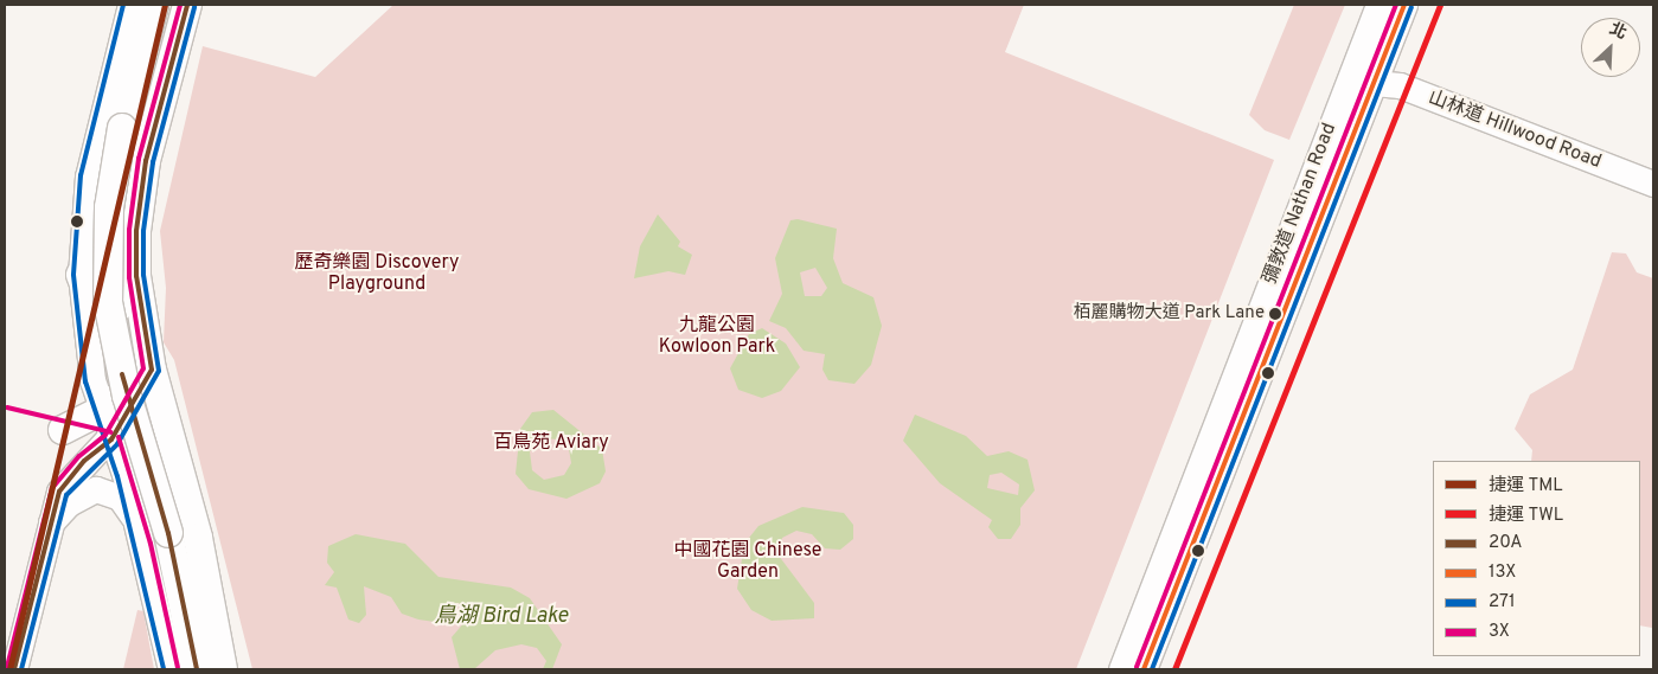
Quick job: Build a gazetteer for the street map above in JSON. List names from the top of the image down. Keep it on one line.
{"streets":{"main road":["山林道 Hillwood Road","彌敦道 Nathan Road"]},"crossings":[["山林道 Hillwood Road","彌敦道 Nathan Road"]],"water":["鳥湖 Bird Lake"],"parks":["歷奇樂園 Discovery Playground","九龍公園 Kowloon Park","百鳥苑 Aviary","中國花園 Chinese Garden"],"places":["栢麗購物大道 Park Lane"],"lines":["metro line TML","metro line TWL","transit line 20A","transit line 13X","transit line 271","transit line 3X"],"legend":["捷運 TML","捷運 TWL","20A","13X","271","3X"],"north":"top right"}
